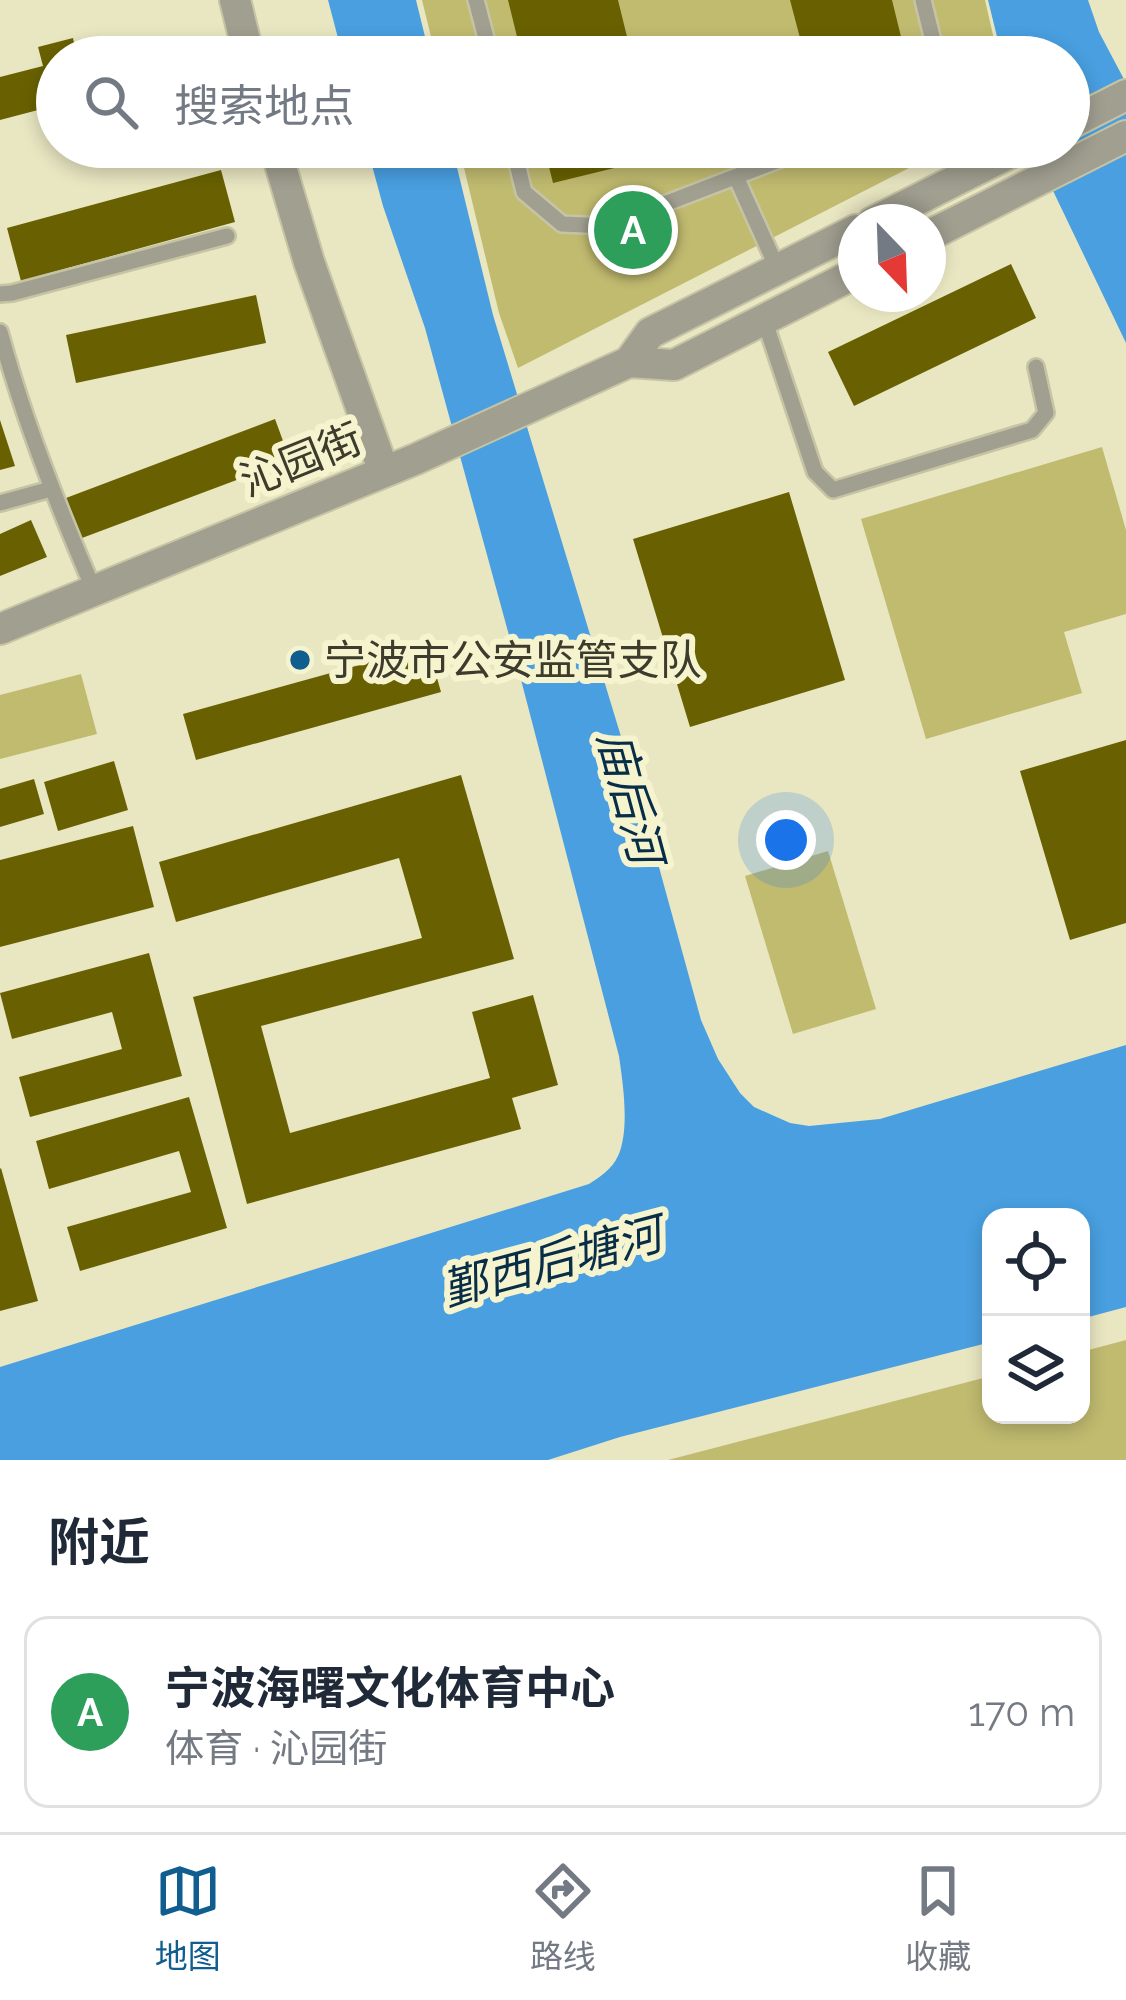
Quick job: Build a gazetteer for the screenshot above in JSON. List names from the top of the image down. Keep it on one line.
{"streets":{"street":["沁园街"]},"water":["庙后河","鄞西后塘河"],"places":["宁波市公安监管支队"],"north":"bottom right","page":{"search":"搜索地点","pins":"A","heading":"附近","list":[{"mark":"A","name":"宁波海曙文化体育中心","note":"体育 · 沁园街","value":"170 m"}],"nav":["地图","路线","收藏"]}}
